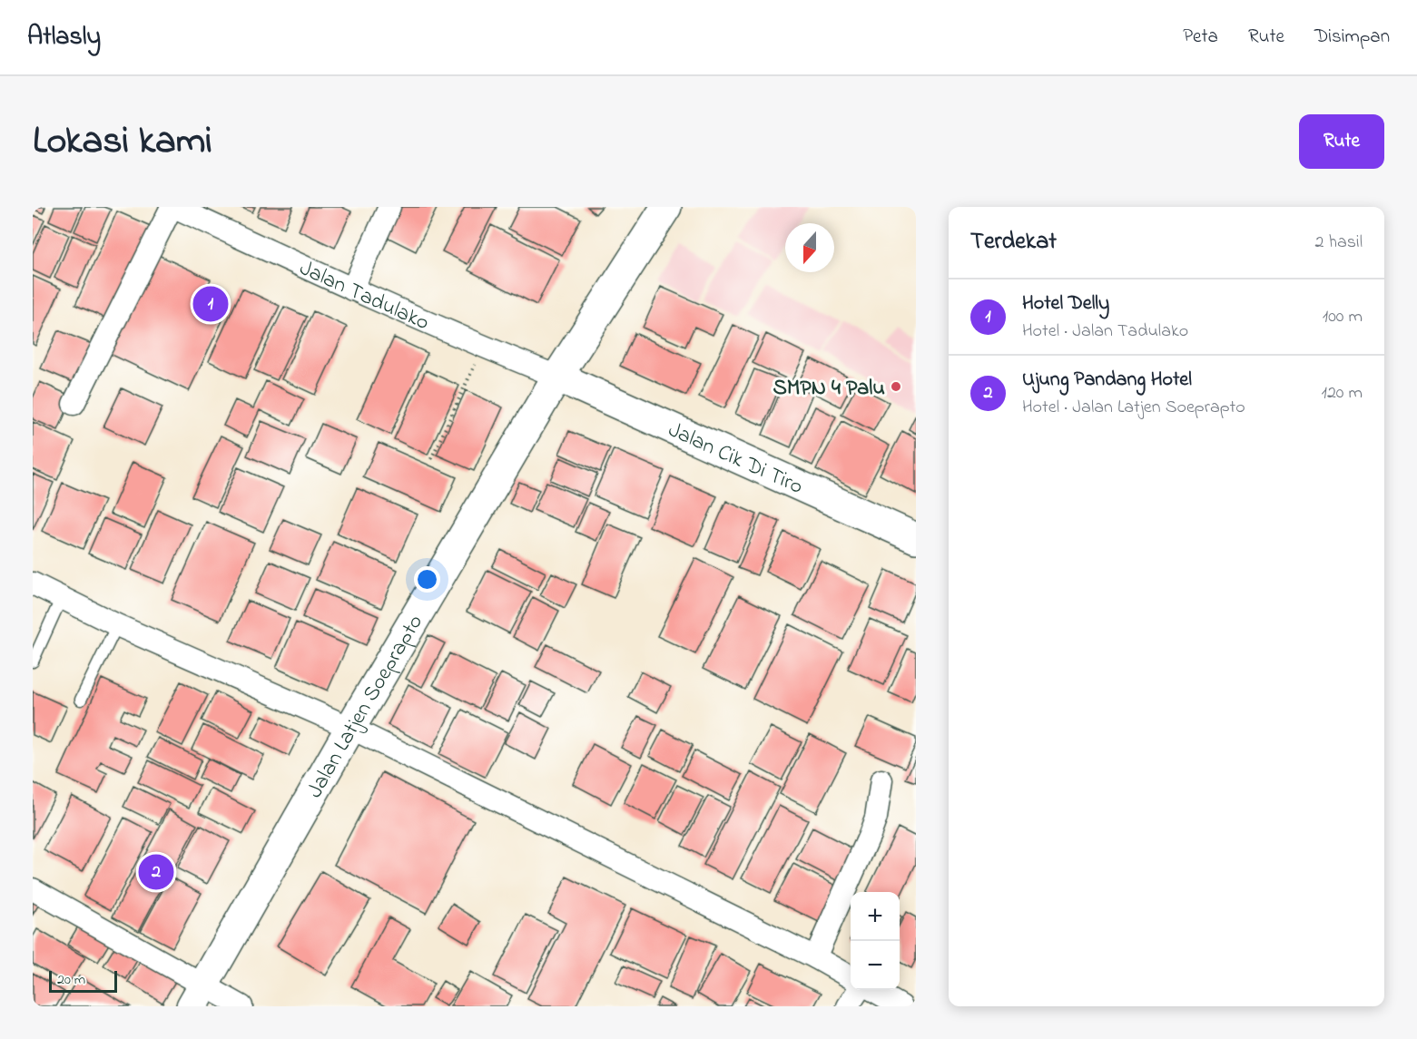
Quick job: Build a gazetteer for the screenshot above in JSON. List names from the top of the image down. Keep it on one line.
{"streets":{"street":["Jalan Tadulako","Jalan Cik Di Tiro","Jalan Latjen Soeprapto"]},"crossings":[["Jalan Tadulako","Jalan Cik Di Tiro"],["Jalan Tadulako","Jalan Latjen Soeprapto"],["Jalan Cik Di Tiro","Jalan Latjen Soeprapto"]],"places":["SMPN 4 Palu"],"scale_bar":"20 m","north":"bottom","page":{"header":"Atlasly","nav":["Peta","Rute","Disimpan"],"title":"Lokasi kami","buttons":"Rute","heading":["Terdekat","2 hasil"],"list":[{"mark":"1","name":"Hotel Delly","note":"Hotel · Jalan Tadulako","value":"100 m"},{"mark":"2","name":"Ujung Pandang Hotel","note":"Hotel · Jalan Latjen Soeprapto","value":"120 m"}],"pins":["1","2"],"map_buttons":["+","−"],"scale":"20 m"}}
